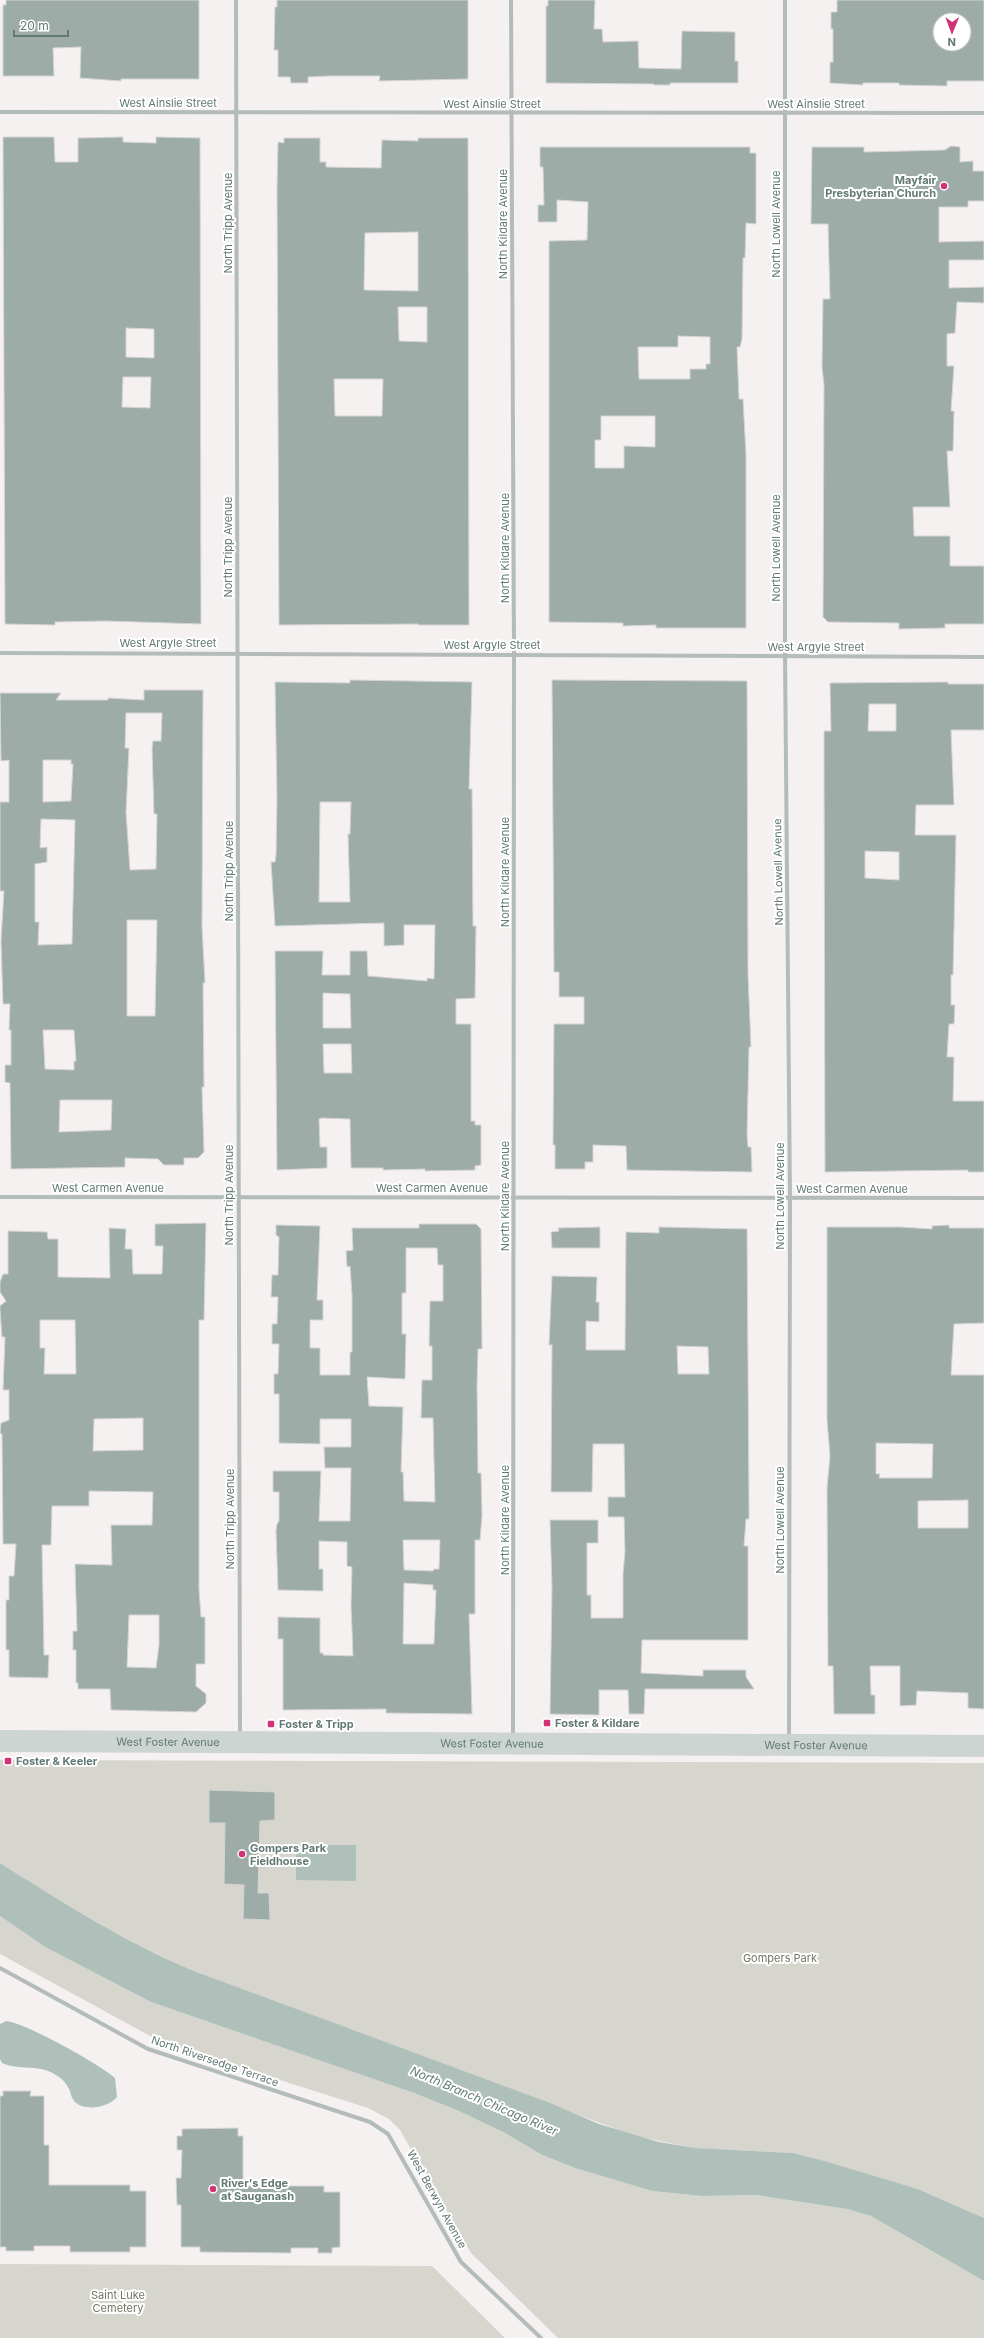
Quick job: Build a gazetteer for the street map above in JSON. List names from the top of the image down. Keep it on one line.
{"streets":{"main road":["West Foster Avenue"],"street":["West Ainslie Street","North Tripp Avenue","North Kildare Avenue","North Lowell Avenue","West Argyle Street","West Carmen Avenue","North Riversedge Terrace","West Berwyn Avenue"]},"crossings":[["West Ainslie Street","North Tripp Avenue"],["West Ainslie Street","North Kildare Avenue"],["West Ainslie Street","North Lowell Avenue"],["North Tripp Avenue","West Argyle Street"],["North Tripp Avenue","West Carmen Avenue"],["North Tripp Avenue","West Foster Avenue"],["North Kildare Avenue","West Argyle Street"],["North Kildare Avenue","West Carmen Avenue"],["North Kildare Avenue","West Foster Avenue"],["North Lowell Avenue","West Argyle Street"],["North Lowell Avenue","West Carmen Avenue"],["North Lowell Avenue","West Foster Avenue"],["North Riversedge Terrace","West Berwyn Avenue"]],"water":["North Branch Chicago River"],"parks":["Gompers Park","Saint Luke Cemetery"],"places":{"other":["Mayfair Presbyterian Church","Gompers Park Fieldhouse","River's Edge at Sauganash"],"transit":["Foster & Kildare","Foster & Tripp","Foster & Keeler"]},"scale_bar":"20 m","north":"bottom"}
